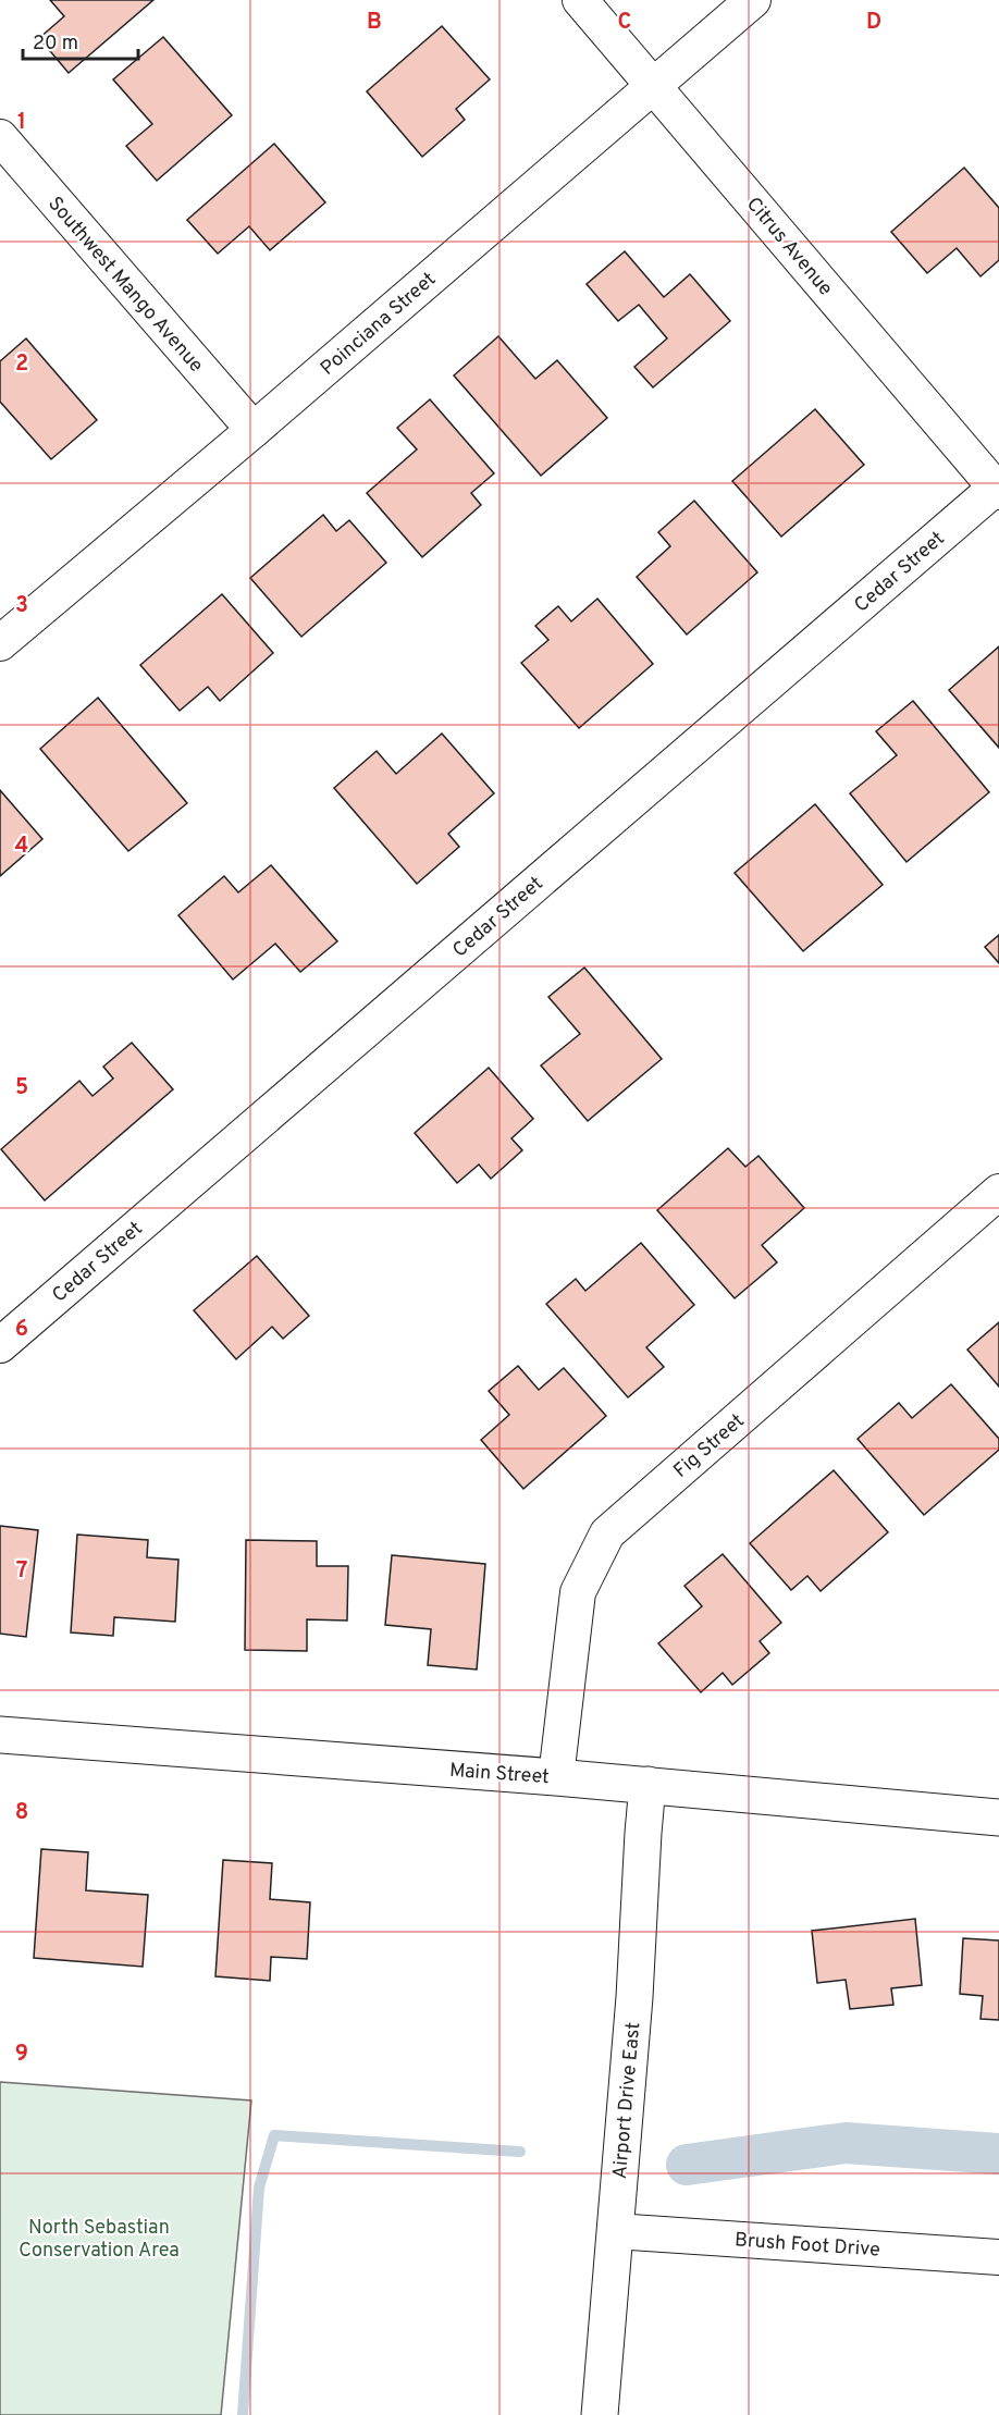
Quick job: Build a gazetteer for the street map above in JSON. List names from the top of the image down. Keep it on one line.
{"streets":{"street":["Citrus Avenue","Southwest Mango Avenue","Poinciana Street","Cedar Street","Fig Street","Main Street","Airport Drive East","Brush Foot Drive"]},"crossings":[["Citrus Avenue","Poinciana Street"],["Citrus Avenue","Cedar Street"],["Southwest Mango Avenue","Poinciana Street"],["Fig Street","Main Street"],["Main Street","Airport Drive East"],["Airport Drive East","Brush Foot Drive"]],"parks":["North Sebastian Conservation Area"],"scale_bar":"20 m","grid":{"columns":["B","C","D"],"rows":["1","2","3","4","5","6","7","8","9"]}}
